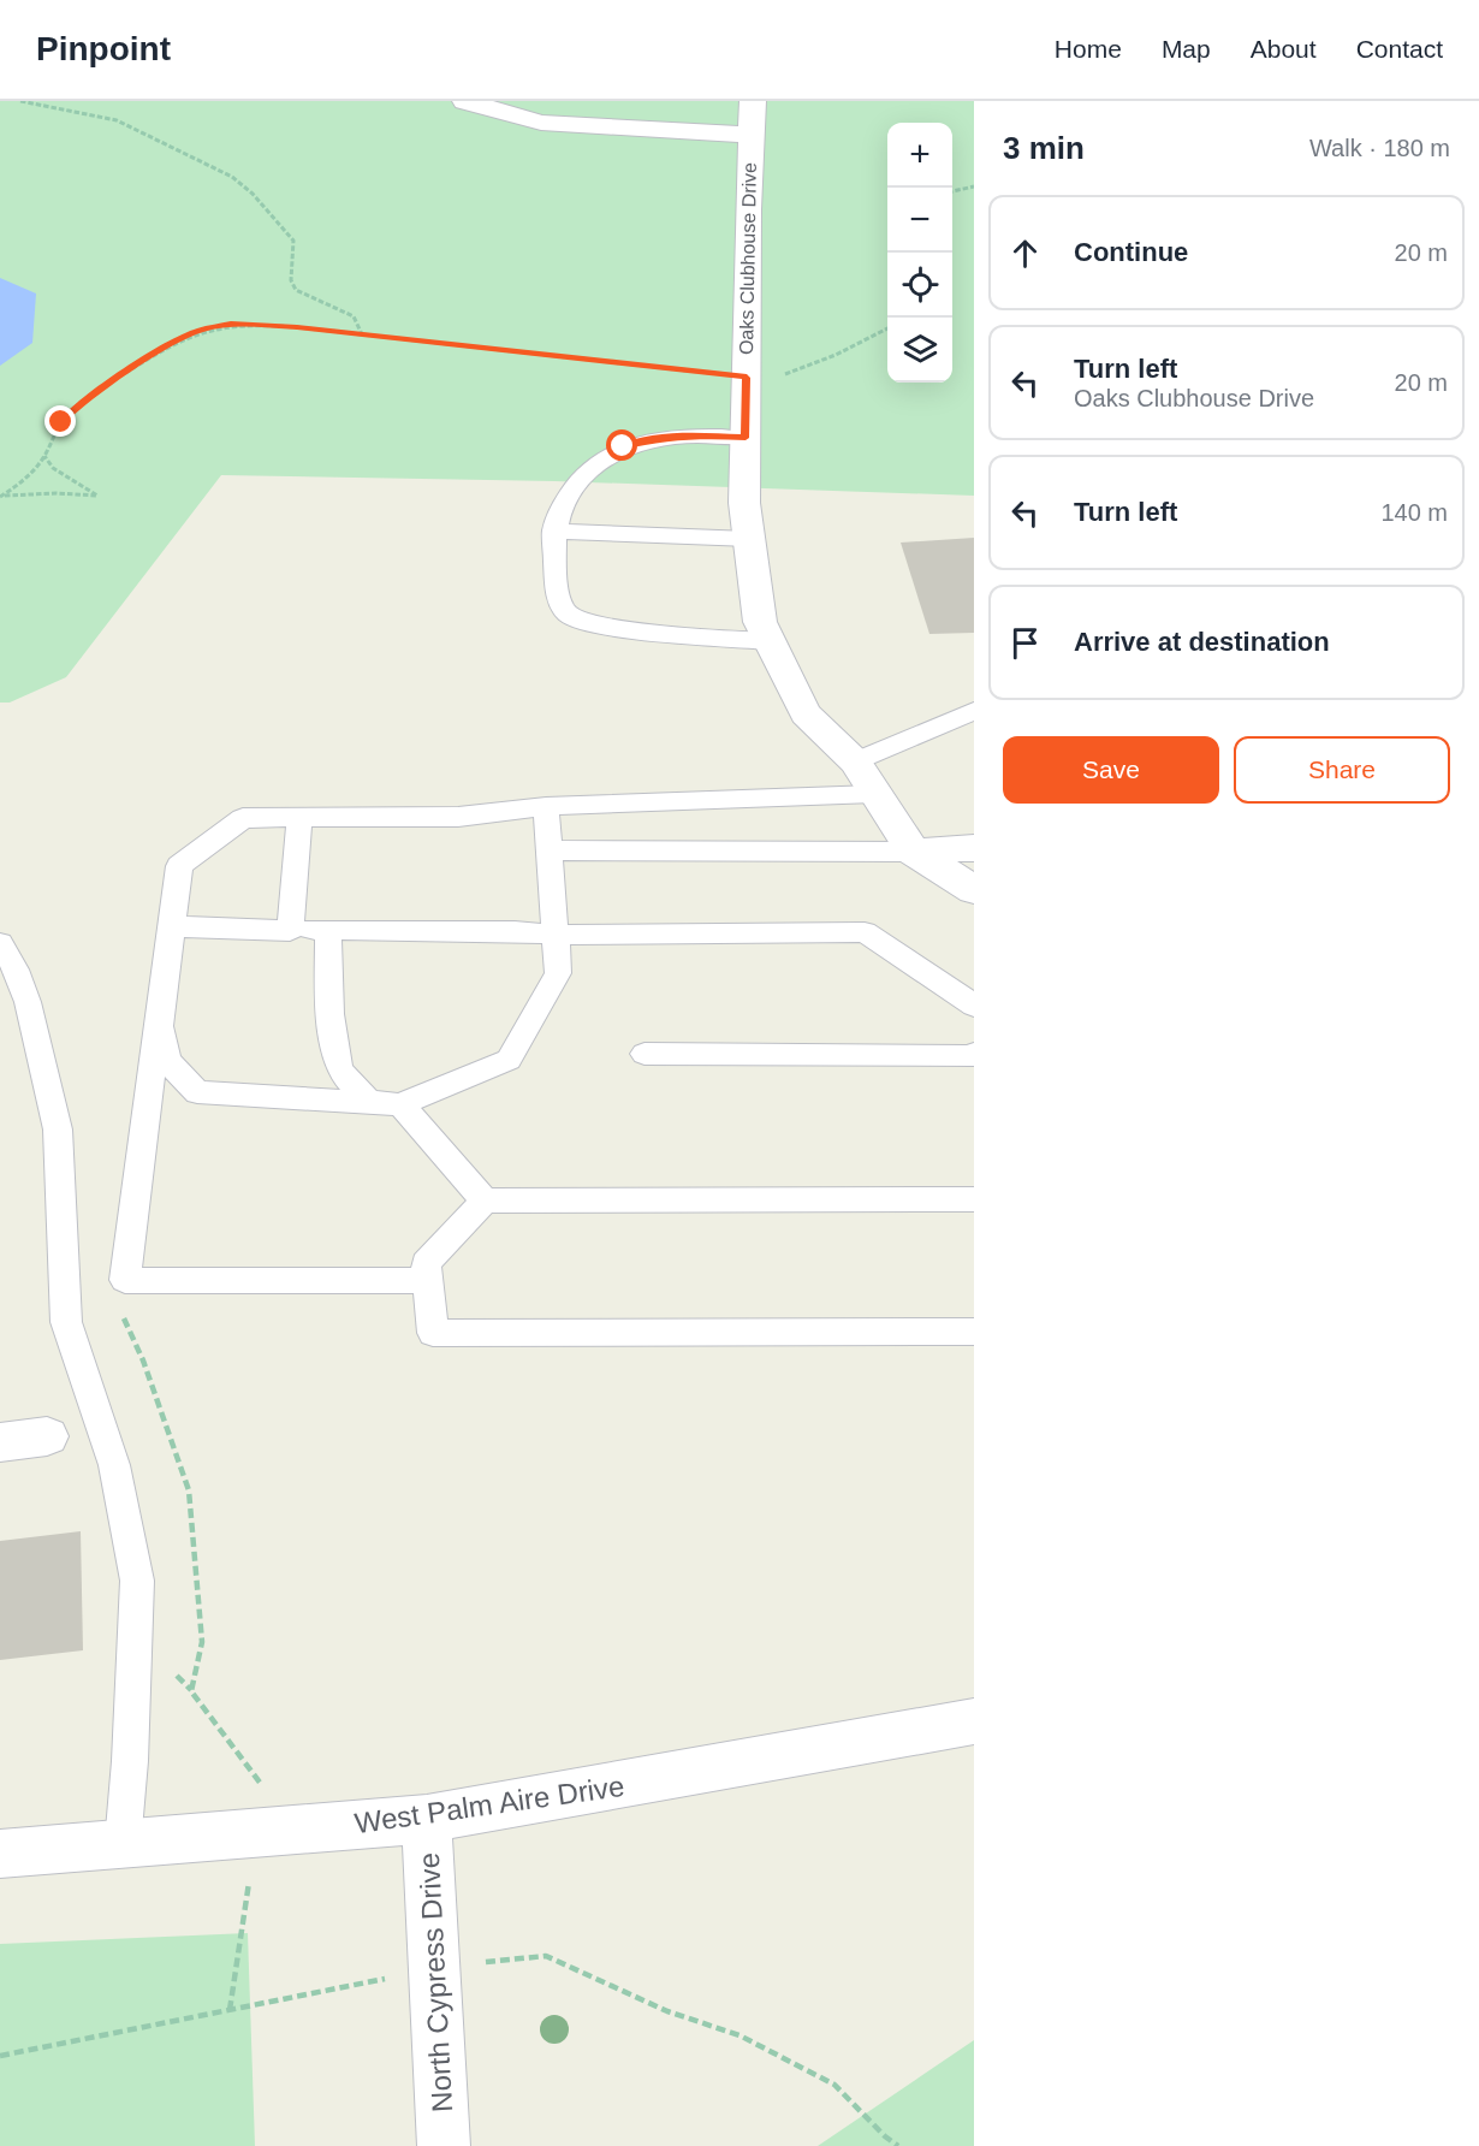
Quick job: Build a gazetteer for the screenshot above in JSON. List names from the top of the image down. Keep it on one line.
{"streets":{"street":["Oaks Clubhouse Drive","West Palm Aire Drive","North Cypress Drive"]},"crossings":[["West Palm Aire Drive","North Cypress Drive"]],"page":{"header":"Pinpoint","nav":["Home","Map","About","Contact"],"heading":["3 min","Walk · 180 m"],"map_buttons":["+","−"],"list":[["Continue","20 m"],["Turn left","Oaks Clubhouse Drive","20 m"],["Turn left","140 m"],"Arrive at destination"],"buttons":["Save","Share"]}}
